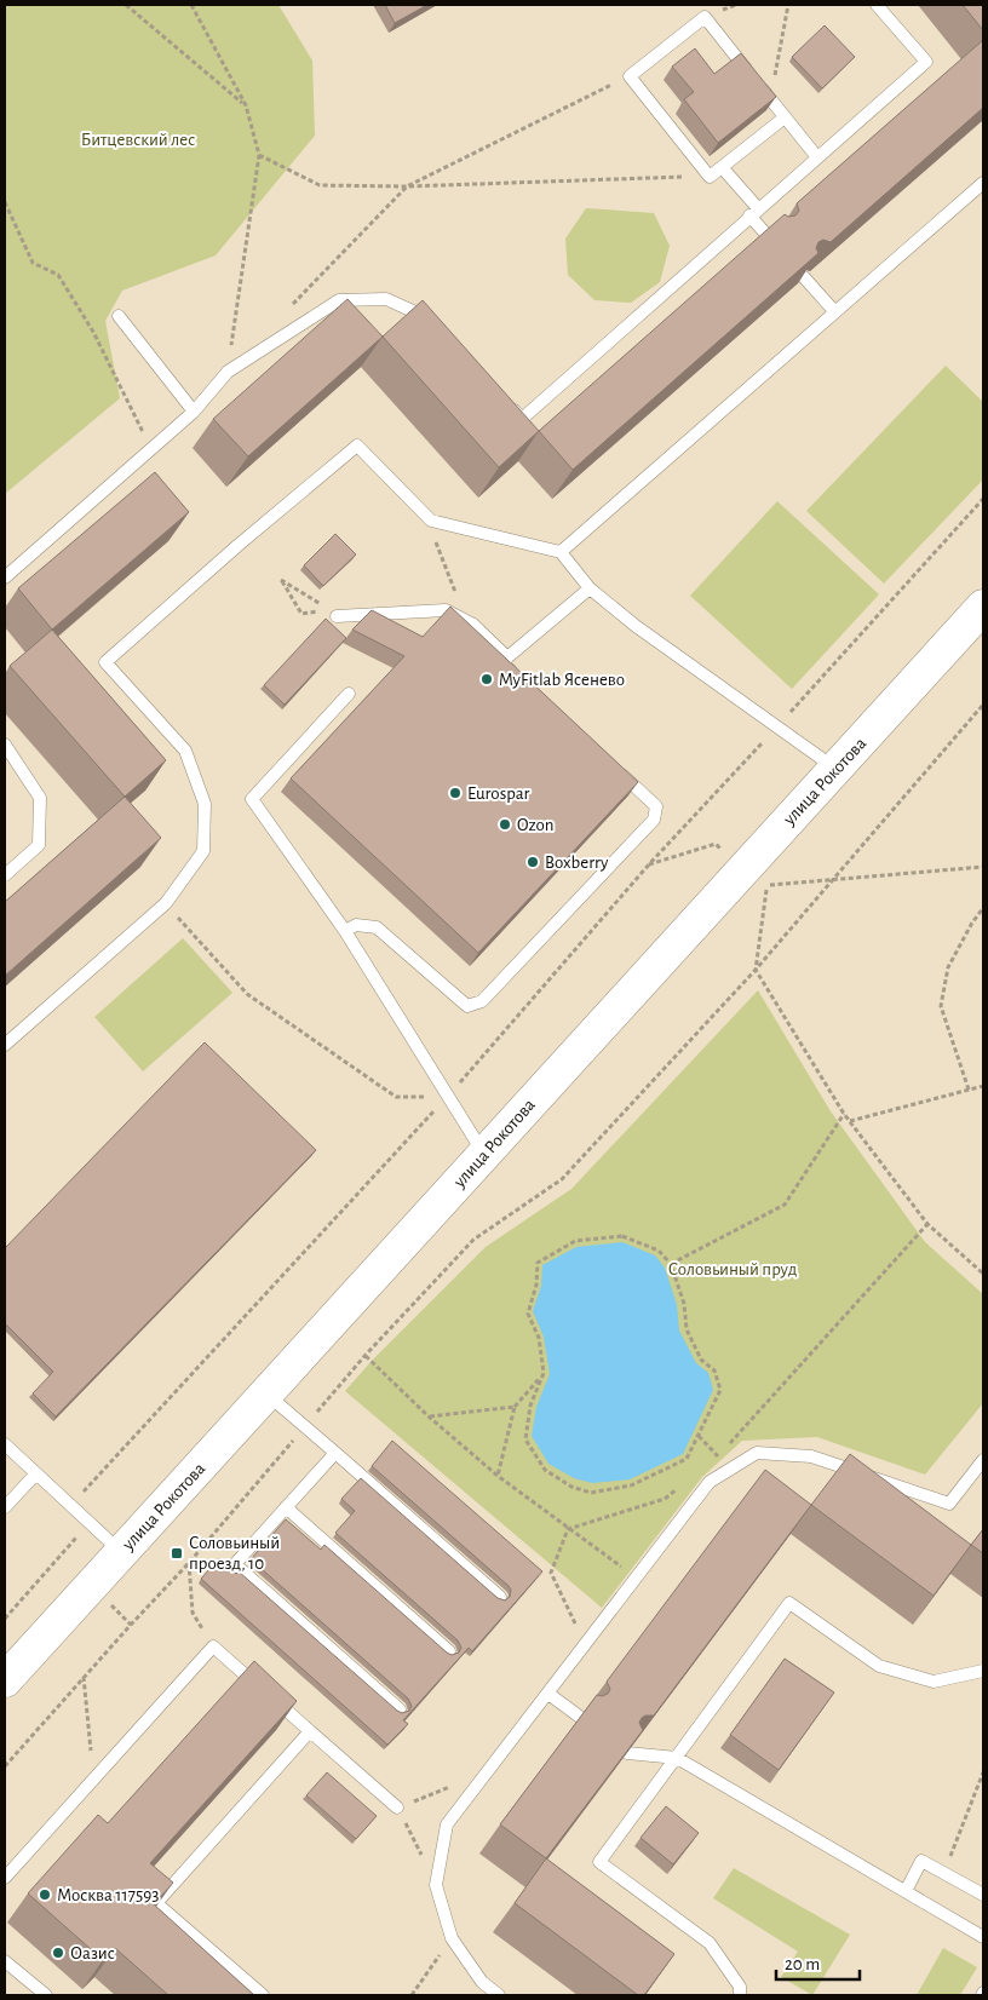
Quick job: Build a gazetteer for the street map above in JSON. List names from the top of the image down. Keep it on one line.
{"streets":{"street":["улица Рокотова"]},"parks":["Битцевский лес","Соловьиный пруд"],"places":{"other":["MyFitlab Ясенево","Eurospar","Ozon","Boxberry","Москва 117593","Оазис"],"transit":["Соловьиный проезд, 10"]},"scale_bar":"20 m"}
